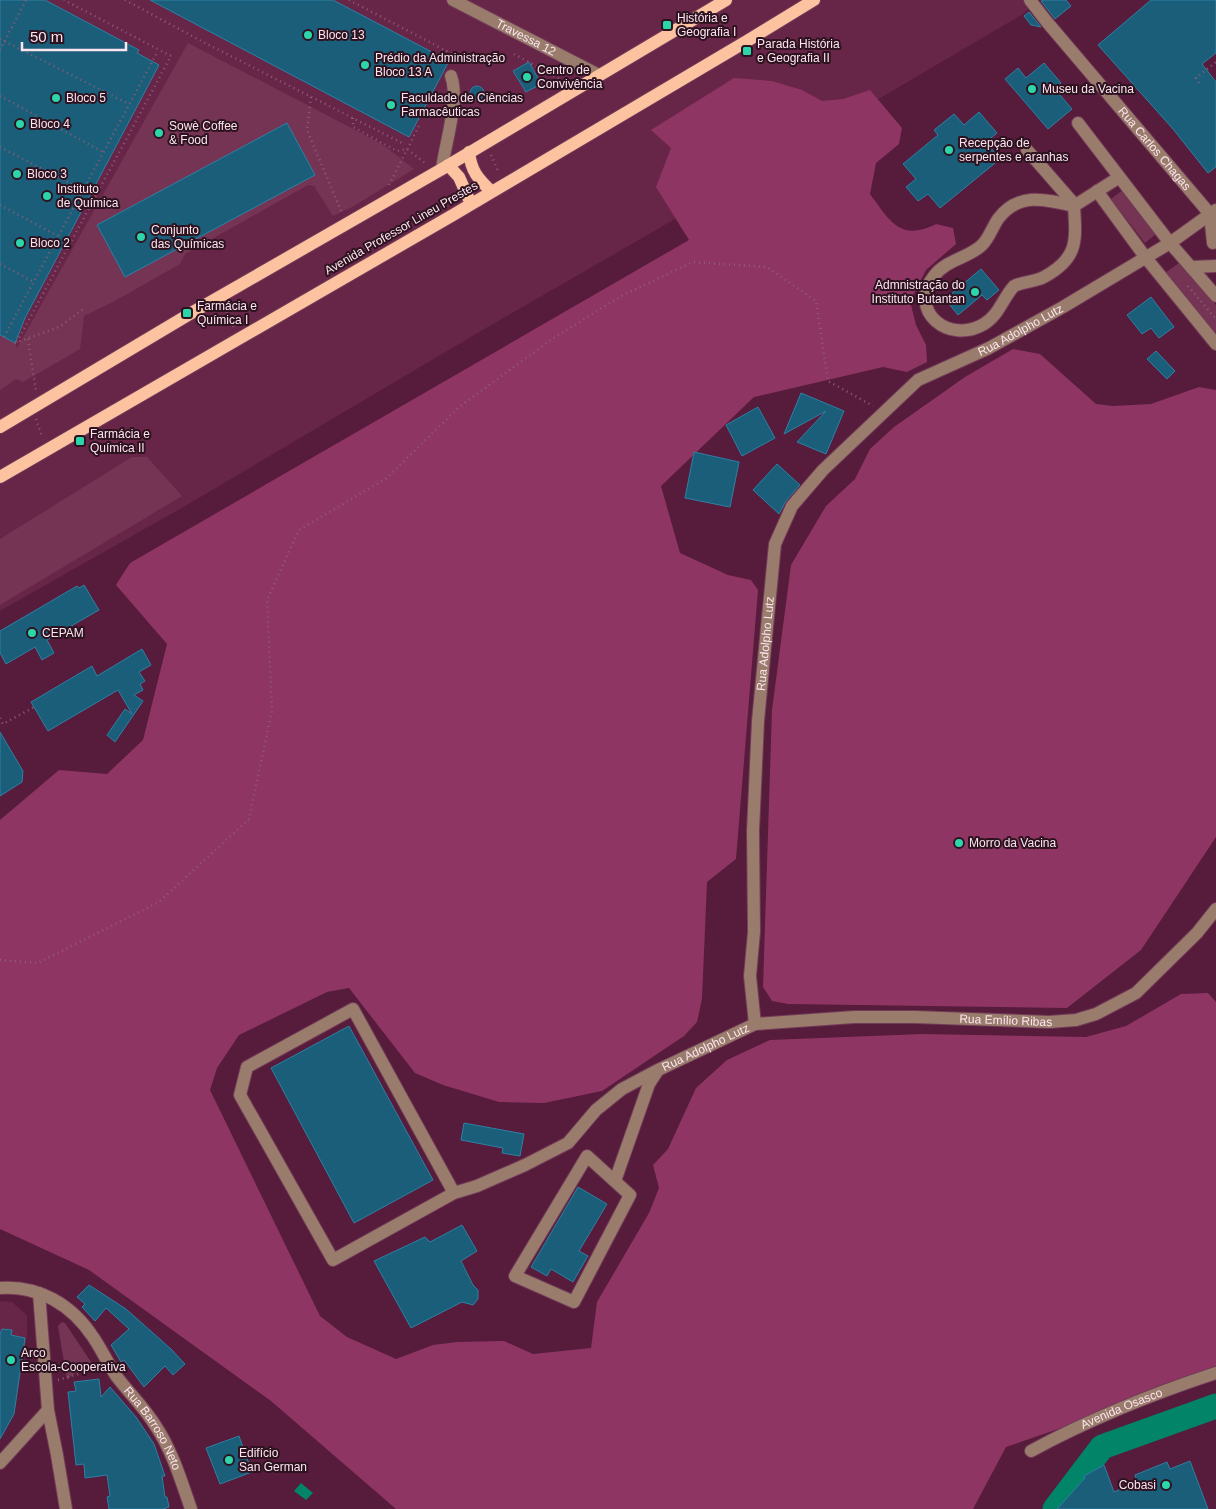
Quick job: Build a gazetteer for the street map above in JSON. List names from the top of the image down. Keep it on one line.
{"streets":{"main road":["Avenida Professor Lineu Prestes"],"street":["Travessa 12","Rua Carlos Chagas","Rua Adolpho Lutz","Rua Emílio Ribas","Avenida Osasco","Rua Barroso Neto"]},"crossings":[["Rua Carlos Chagas","Rua Adolpho Lutz"],["Rua Adolpho Lutz","Rua Emílio Ribas"]],"places":{"transit":["História e Geografia I","Parada História e Geografia II","Farmácia e Química I","Farmácia e Química II"],"other":["Bloco 13","Prédio da Administração Bloco 13 A","Centro de Convivência","Museu da Vacina","Bloco 5","Faculdade de Ciências Farmacêuticas","Bloco 4","Sowè Coffee & Food","Recepção de serpentes e aranhas","Bloco 3","Instituto de Química","Conjunto das Químicas","Bloco 2","Admnistração do Instituto Butantan","CEPAM","Morro da Vacina","Arco Escola-Cooperativa","Edifício San German","Cobasi"]},"scale_bar":"50 m"}
